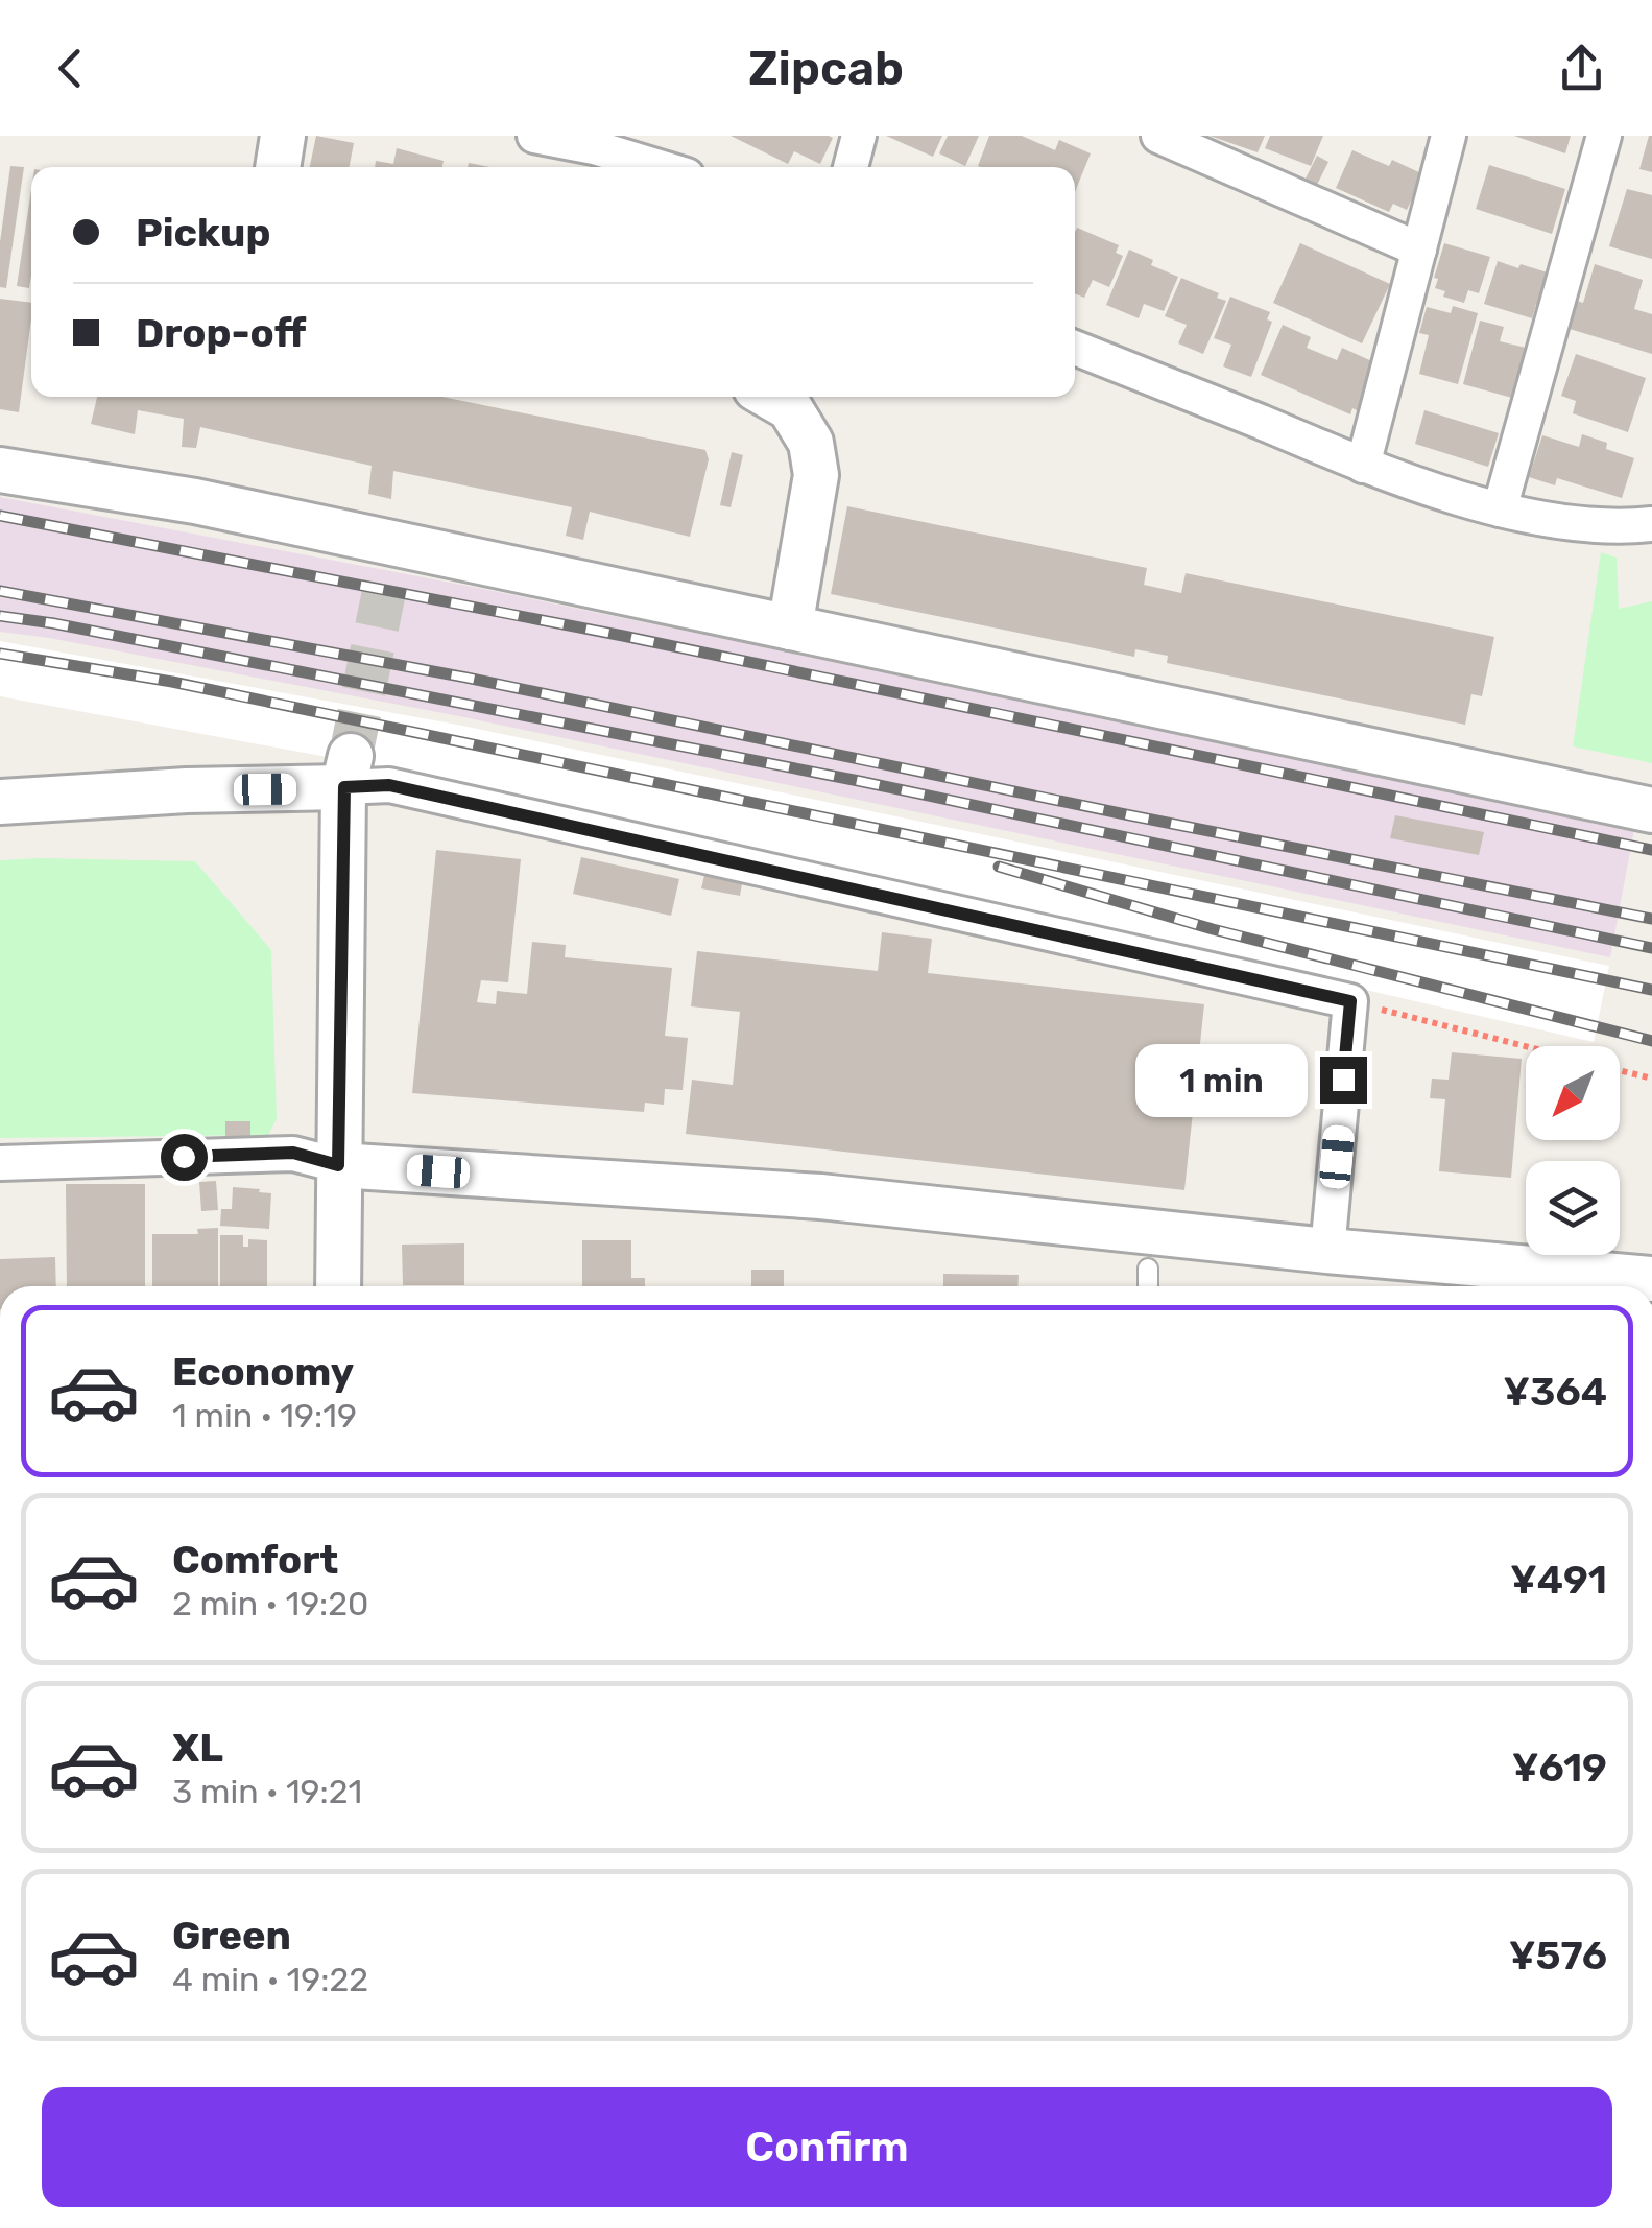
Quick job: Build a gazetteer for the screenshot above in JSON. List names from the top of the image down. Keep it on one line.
{"north":"bottom left","page":{"header":"Zipcab","banner":["Pickup","Drop-off"],"bubble":"1 min","list":[{"name":"Economy","note":"1 min · 19:19","value":"¥364"},{"name":"Comfort","note":"2 min · 19:20","value":"¥491"},{"name":"XL","note":"3 min · 19:21","value":"¥619"},{"name":"Green","note":"4 min · 19:22","value":"¥576"}],"buttons":"Confirm"}}
